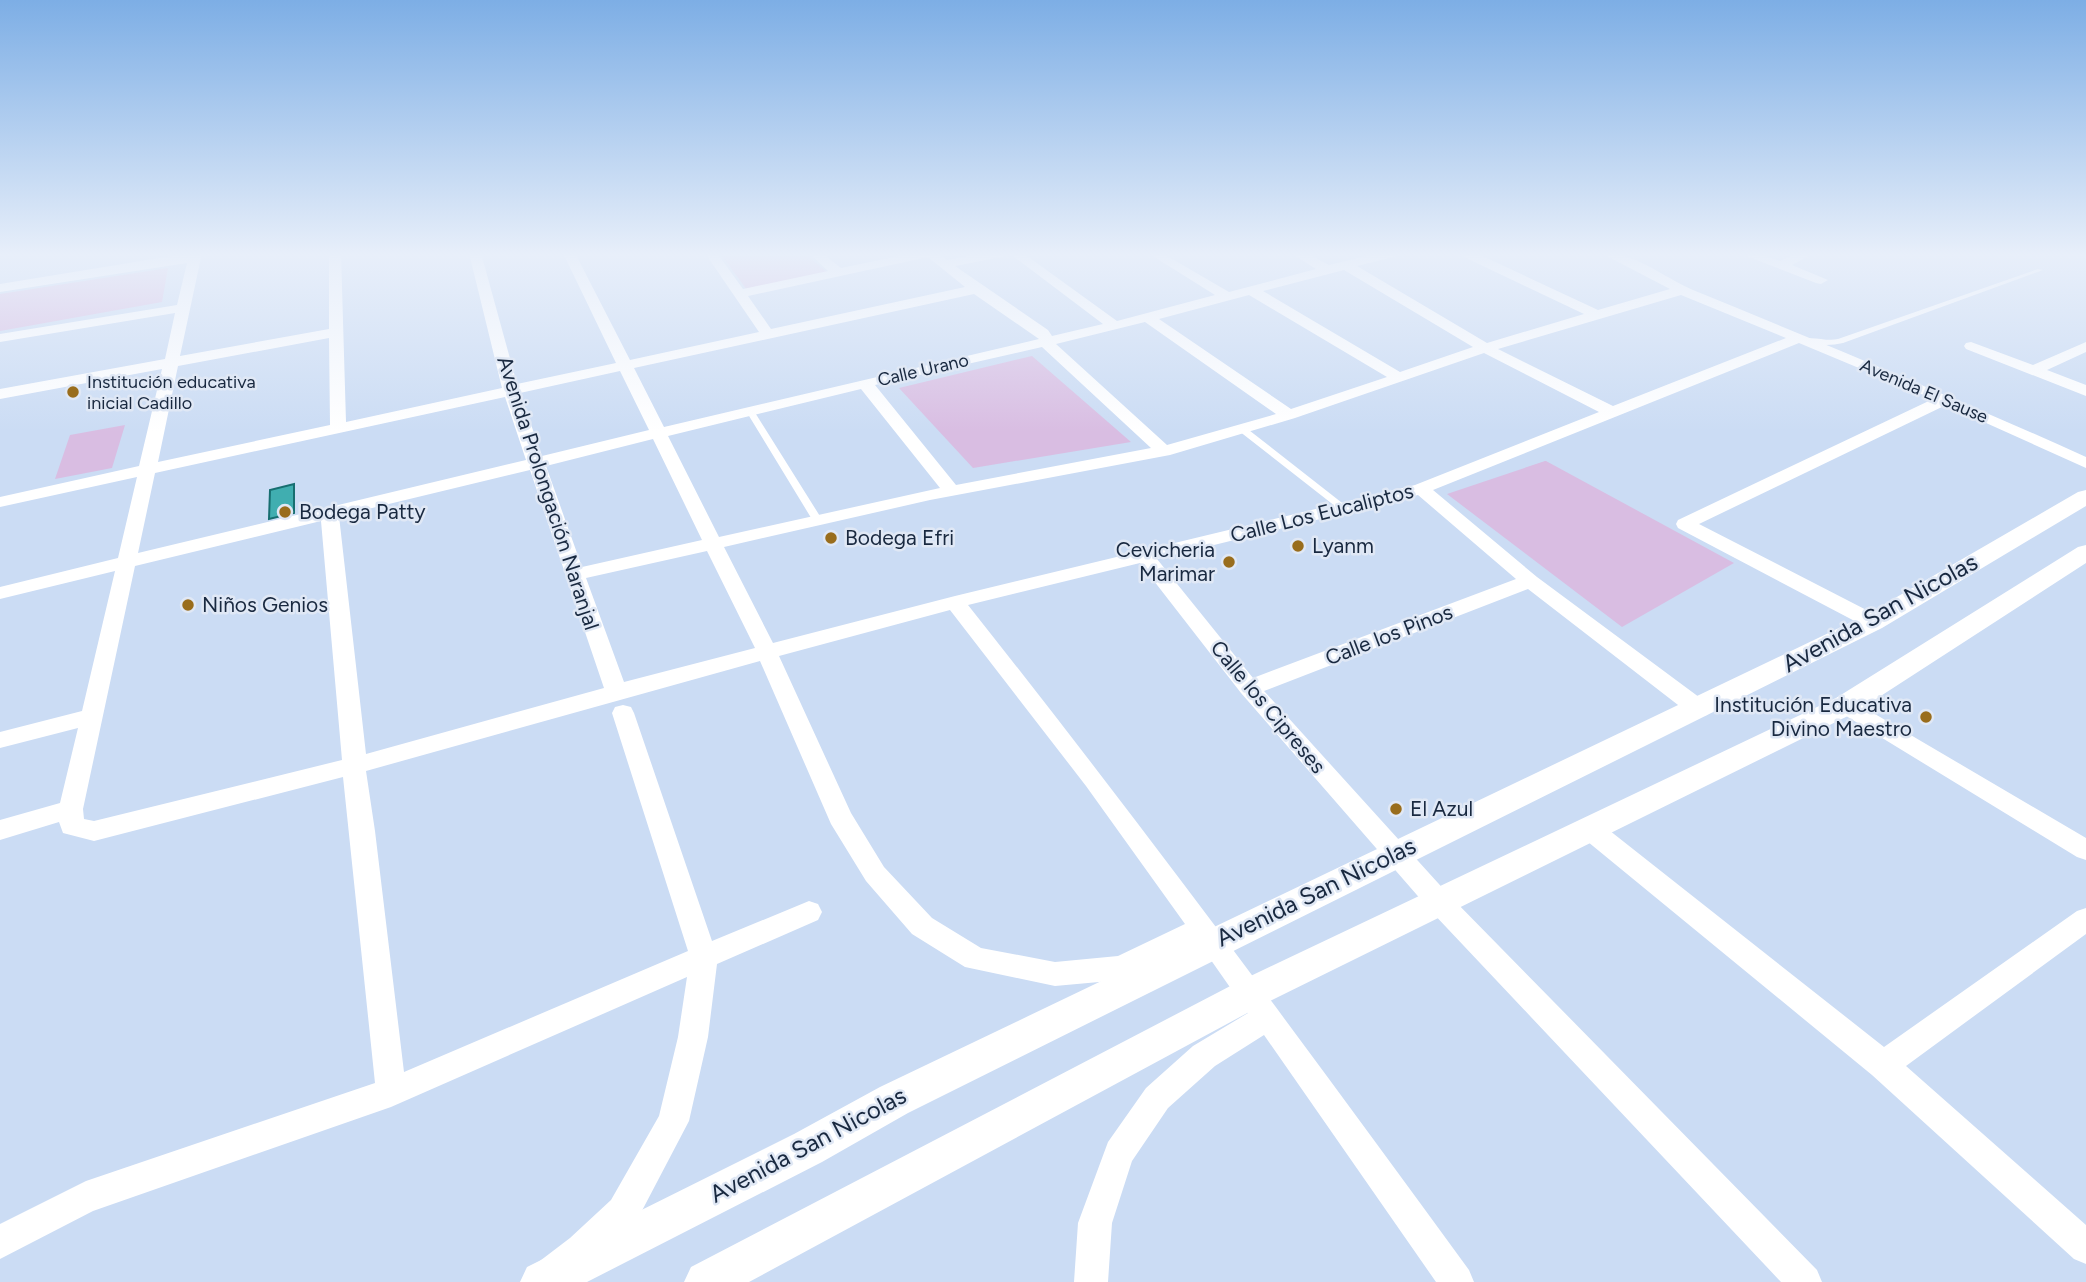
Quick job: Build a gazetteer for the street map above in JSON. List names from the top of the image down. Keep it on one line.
{"streets":{"street":["Calle Urano","Avenida El Sause","Avenida Prolongación Naranjal","Calle Los Eucaliptos","Avenida San Nicolas","Calle los Pinos","Calle los Cipreses"]},"crossings":[["Calle Urano","Avenida Prolongación Naranjal"],["Avenida El Sause","Calle Los Eucaliptos"],["Avenida Prolongación Naranjal","Calle Los Eucaliptos"],["Avenida Prolongación Naranjal","Avenida San Nicolas"],["Calle Los Eucaliptos","Calle los Cipreses"],["Avenida San Nicolas","Calle los Cipreses"],["Calle los Pinos","Calle los Cipreses"]],"places":["Institución educativa inicial Cadillo","Bodega Patty","Bodega Efri","Lyanm","Cevicheria Marimar","Niños Genios","Institución Educativa Divino Maestro","El Azul"]}
